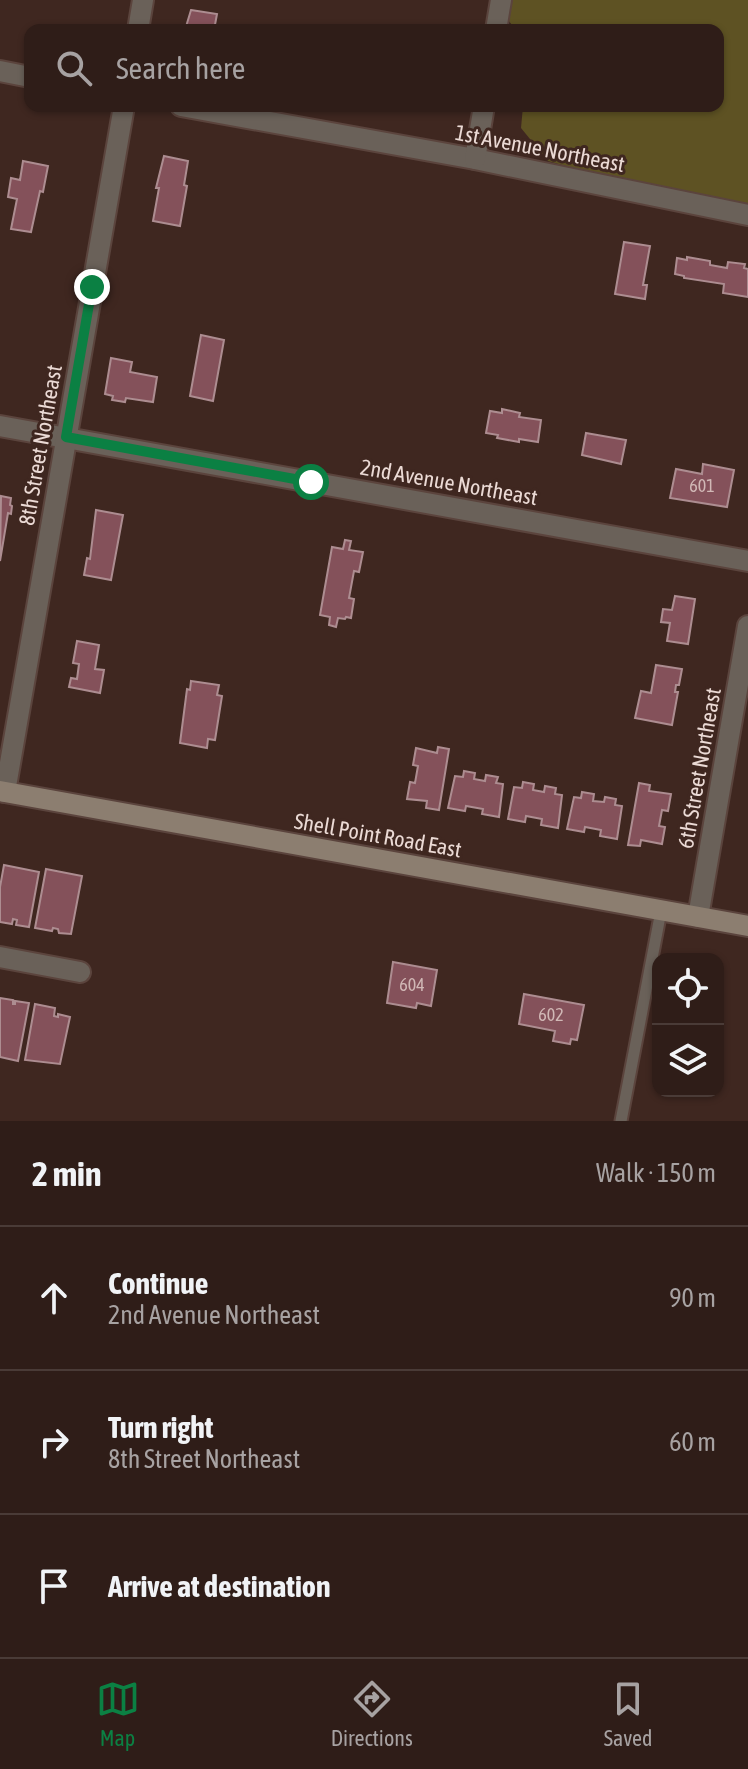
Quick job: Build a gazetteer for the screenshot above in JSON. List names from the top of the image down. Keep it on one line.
{"streets":{"street":["1st Avenue Northeast","8th Street Northeast","2nd Avenue Northeast","6th Street Northeast","Shell Point Road East"]},"crossings":[["8th Street Northeast","2nd Avenue Northeast"],["8th Street Northeast","Shell Point Road East"],["6th Street Northeast","Shell Point Road East"]],"house_numbers":["601","604","602"],"page":{"search":"Search here","heading":["2 min","Walk · 150 m"],"list":[["Continue","2nd Avenue Northeast","90 m"],["Turn right","8th Street Northeast","60 m"],"Arrive at destination"],"nav":["Map","Directions","Saved"]}}
